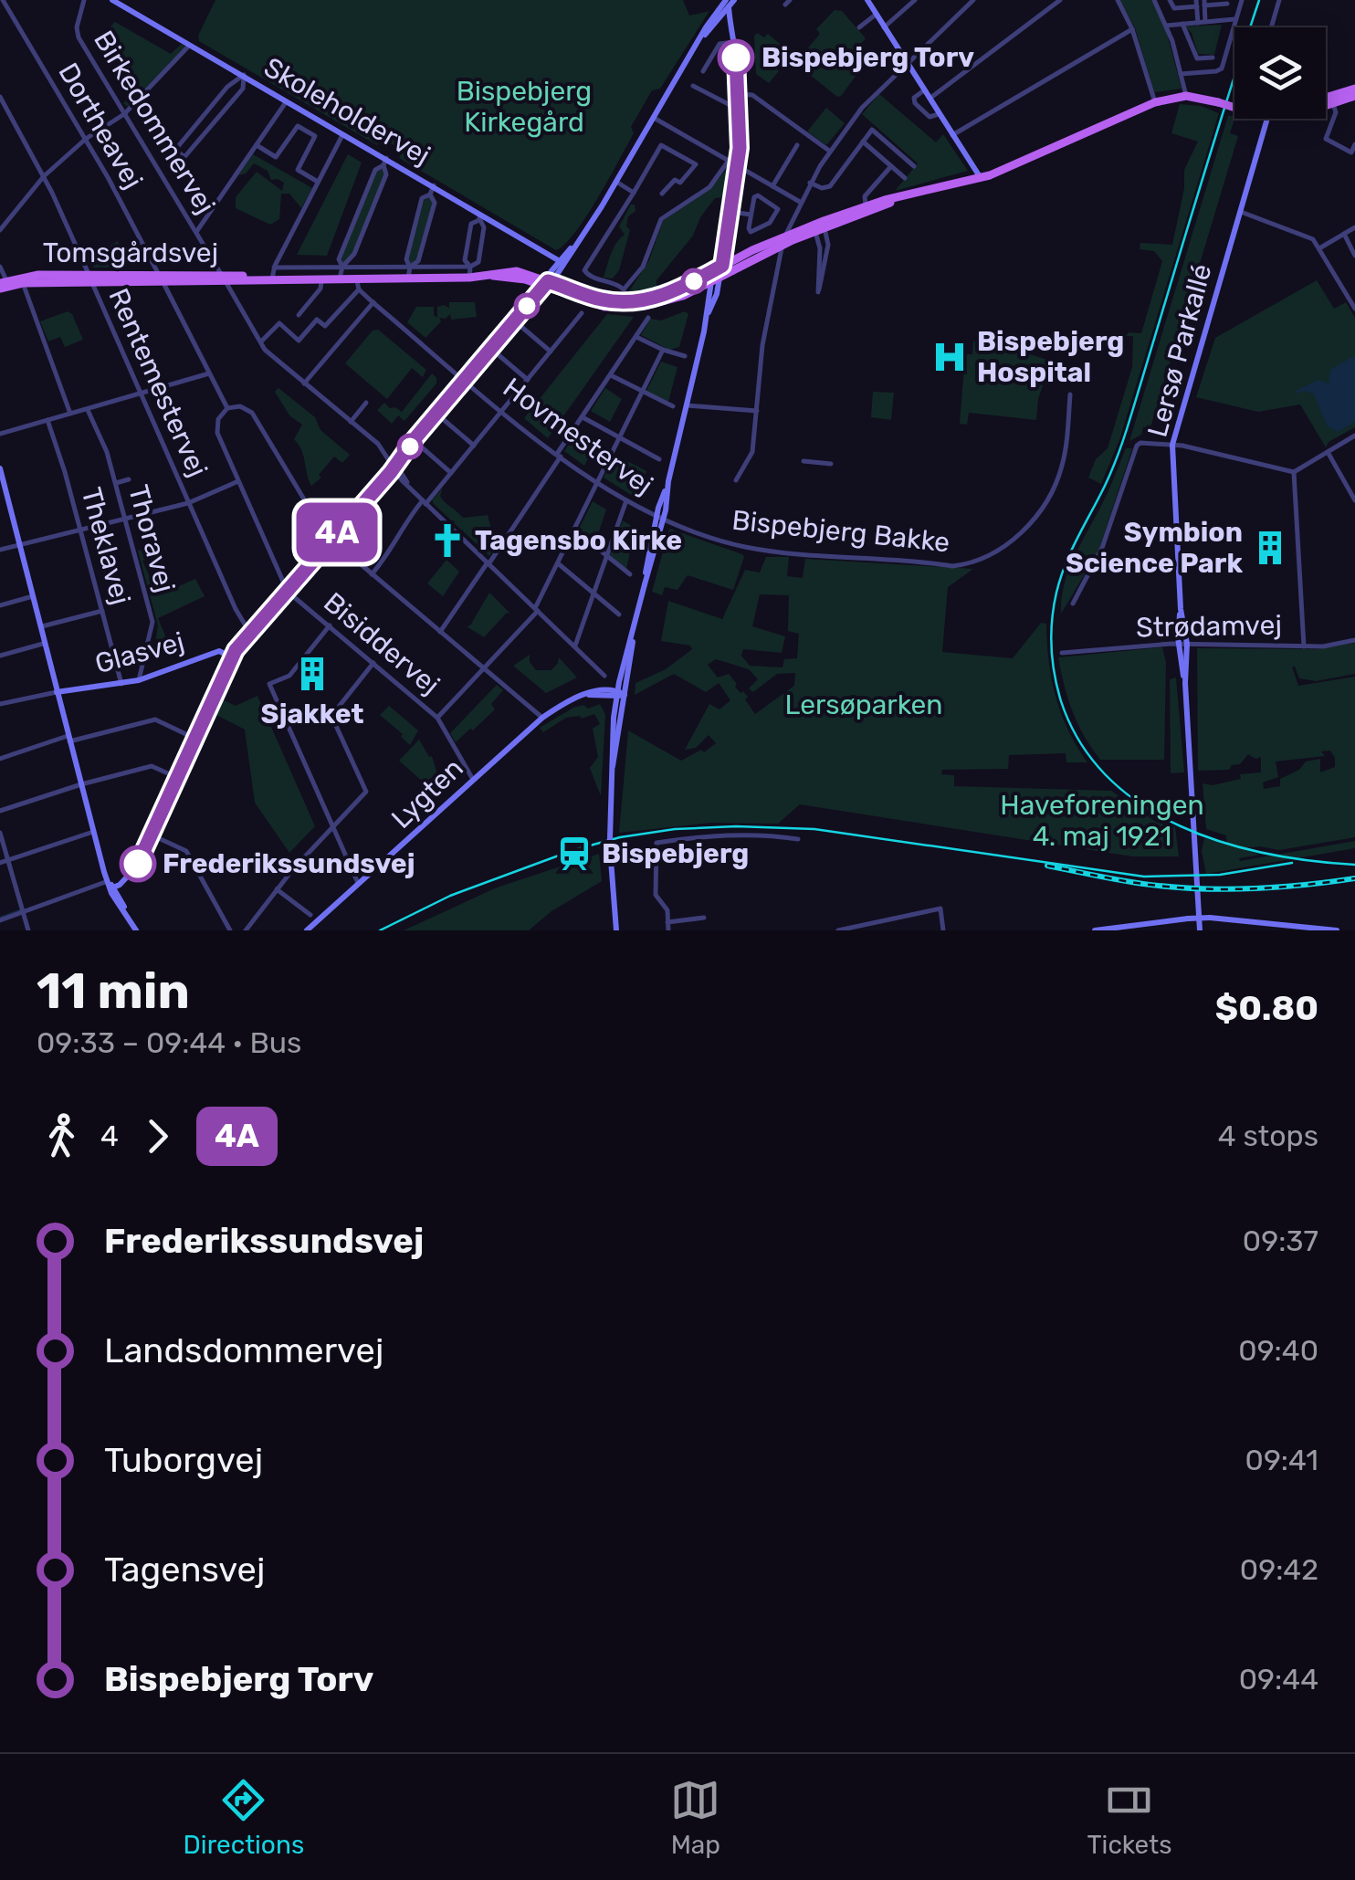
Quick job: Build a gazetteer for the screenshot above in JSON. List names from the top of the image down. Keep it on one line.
{"streets":{"main road":["Tomsgårdsvej"],"street":["Skoleholdervej","Birkedommervej","Dortheavej","Lersø Parkallé","Rentemestervej","Hovmestervej","Bispebjerg Bakke","Thoravej","Theklavej","Strødamvej","Bisiddervej","Glasvej","Lygten"]},"crossings":[["Birkedommervej","Tomsgårdsvej"],["Dortheavej","Tomsgårdsvej"],["Dortheavej","Lygten"],["Tomsgårdsvej","Rentemestervej"],["Lersø Parkallé","Strødamvej"],["Hovmestervej","Bispebjerg Bakke"],["Thoravej","Glasvej"],["Theklavej","Glasvej"],["Bisiddervej","Lygten"]],"parks":["Bispebjerg Kirkegård","Lersøparken","Haveforeningen 4. maj 1921"],"places":{"other":["Bispebjerg Torv","Frederikssundsvej"],"hospital":["Bispebjerg Hospital"],"church":["Tagensbo Kirke"],"building":["Symbion Science Park","Sjakket"],"station":["Bispebjerg"]},"lines":["bus line 4A"],"page":{"on_map":"4A","heading":["11 min","09:33 – 09:44 · Bus","$0.80"],"legs":["4","4A","4 stops"],"list":[{"name":"Frederikssundsvej","value":"09:37"},{"name":"Landsdommervej","value":"09:40"},{"name":"Tuborgvej","value":"09:41"},{"name":"Tagensvej","value":"09:42"},{"name":"Bispebjerg Torv","value":"09:44"}],"tabs":["Directions","Map","Tickets"]}}
